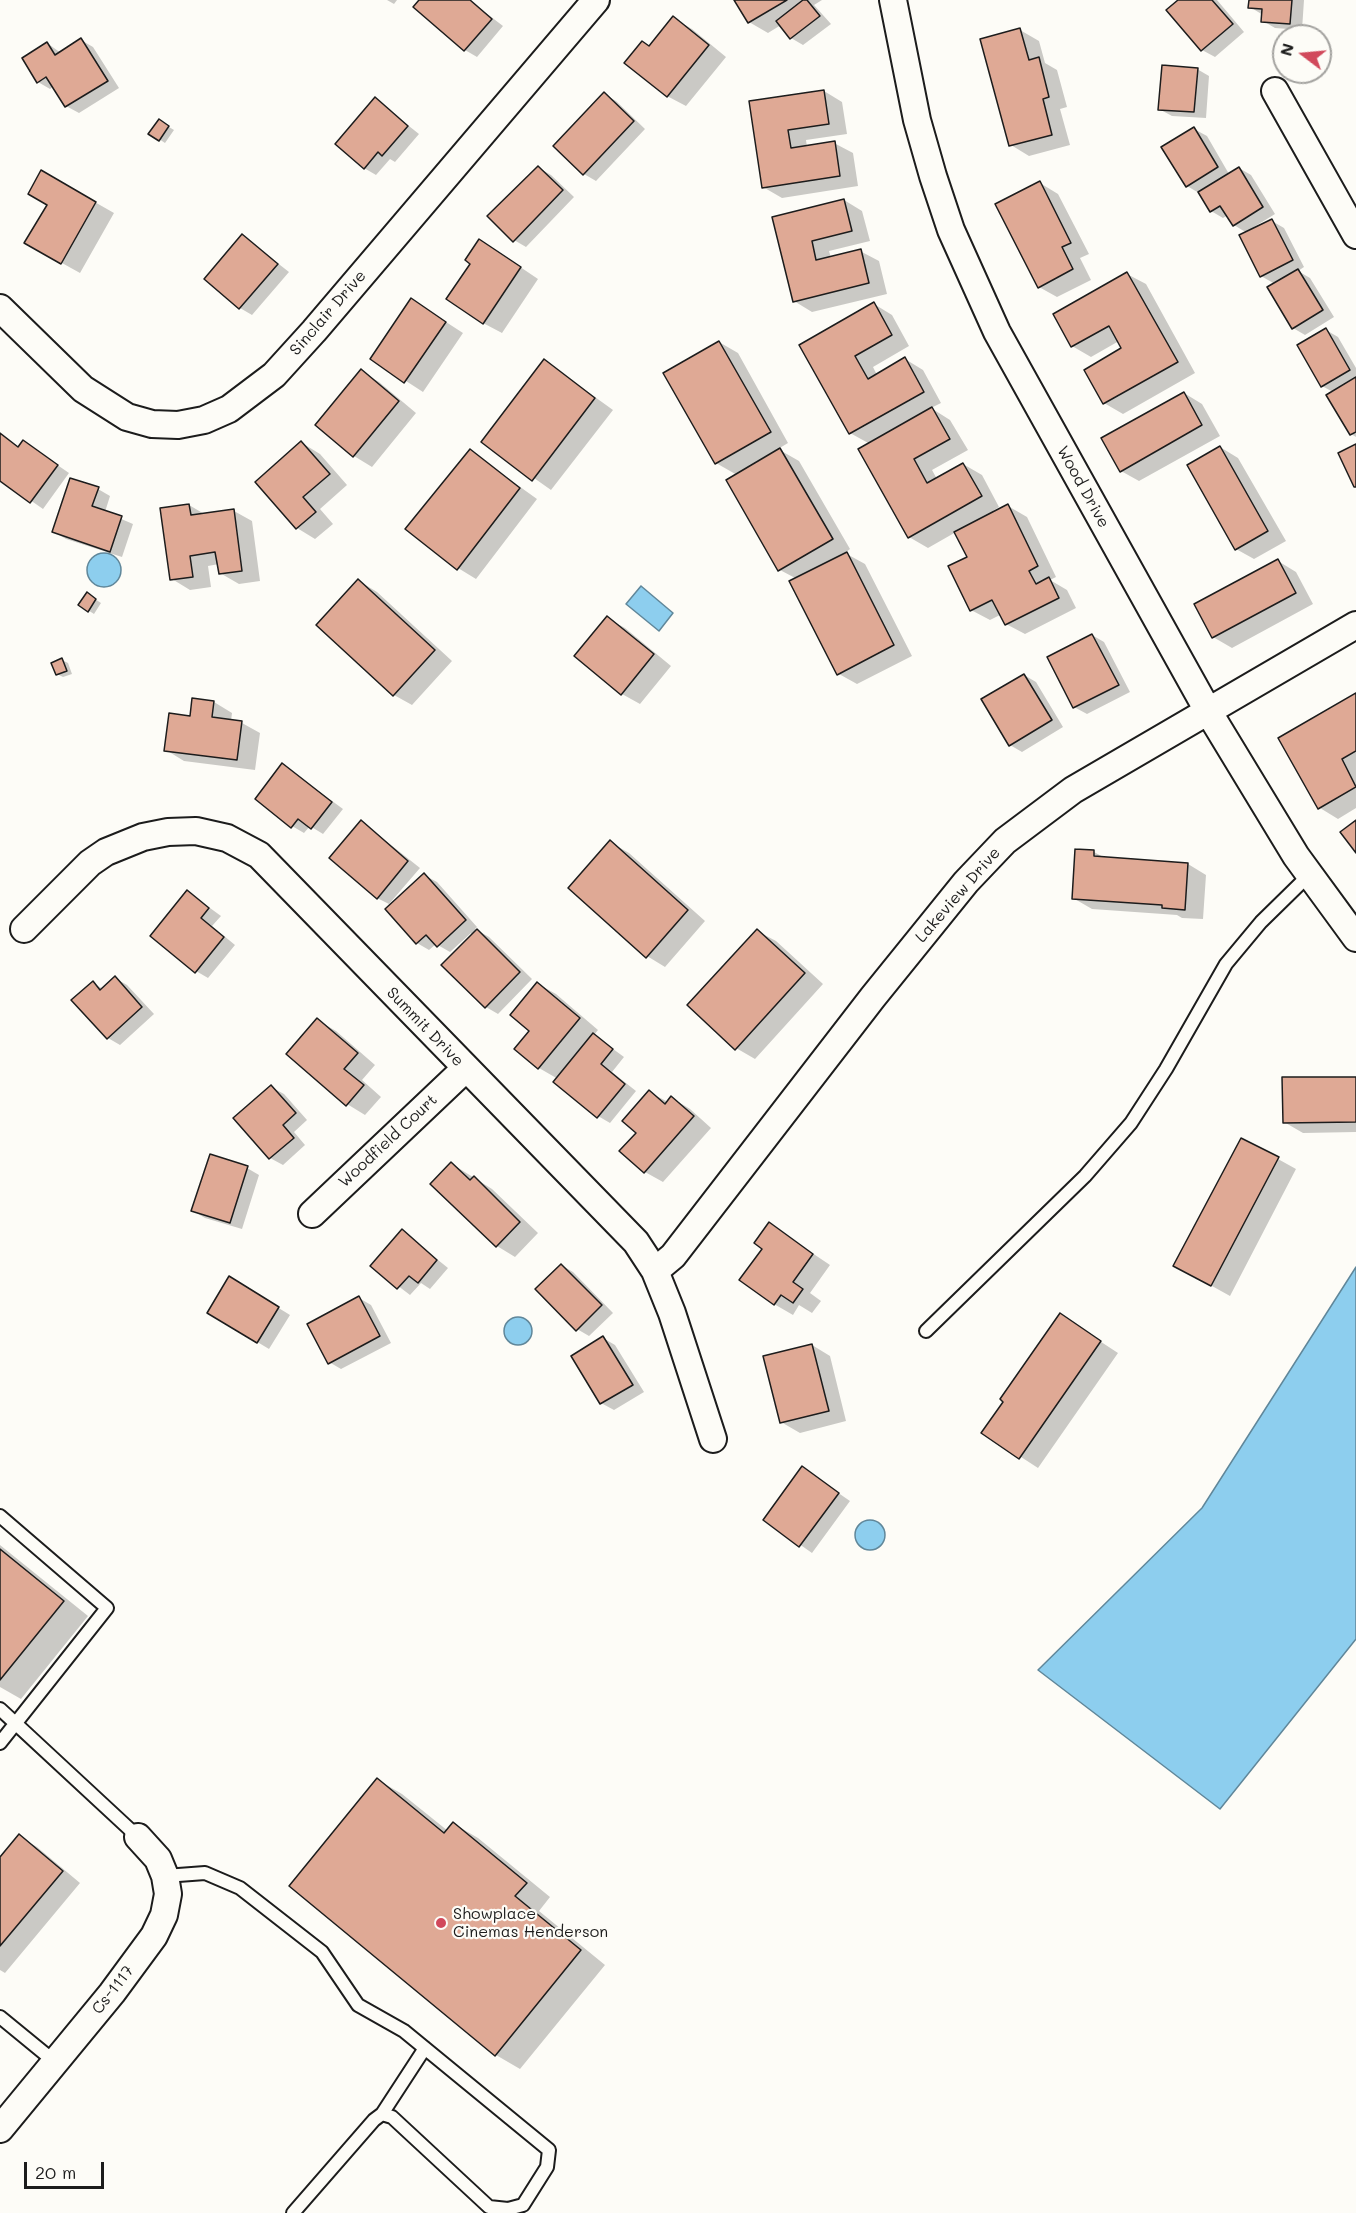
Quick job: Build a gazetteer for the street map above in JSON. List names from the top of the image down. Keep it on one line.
{"streets":{"street":["Sinclair Drive","Wood Drive","Lakeview Drive","Summit Drive","Woodfield Court","Cs-1117"]},"crossings":[["Wood Drive","Lakeview Drive"],["Lakeview Drive","Summit Drive"],["Summit Drive","Woodfield Court"]],"places":["Showplace Cinemas Henderson"],"scale_bar":"20 m","north":"left"}
